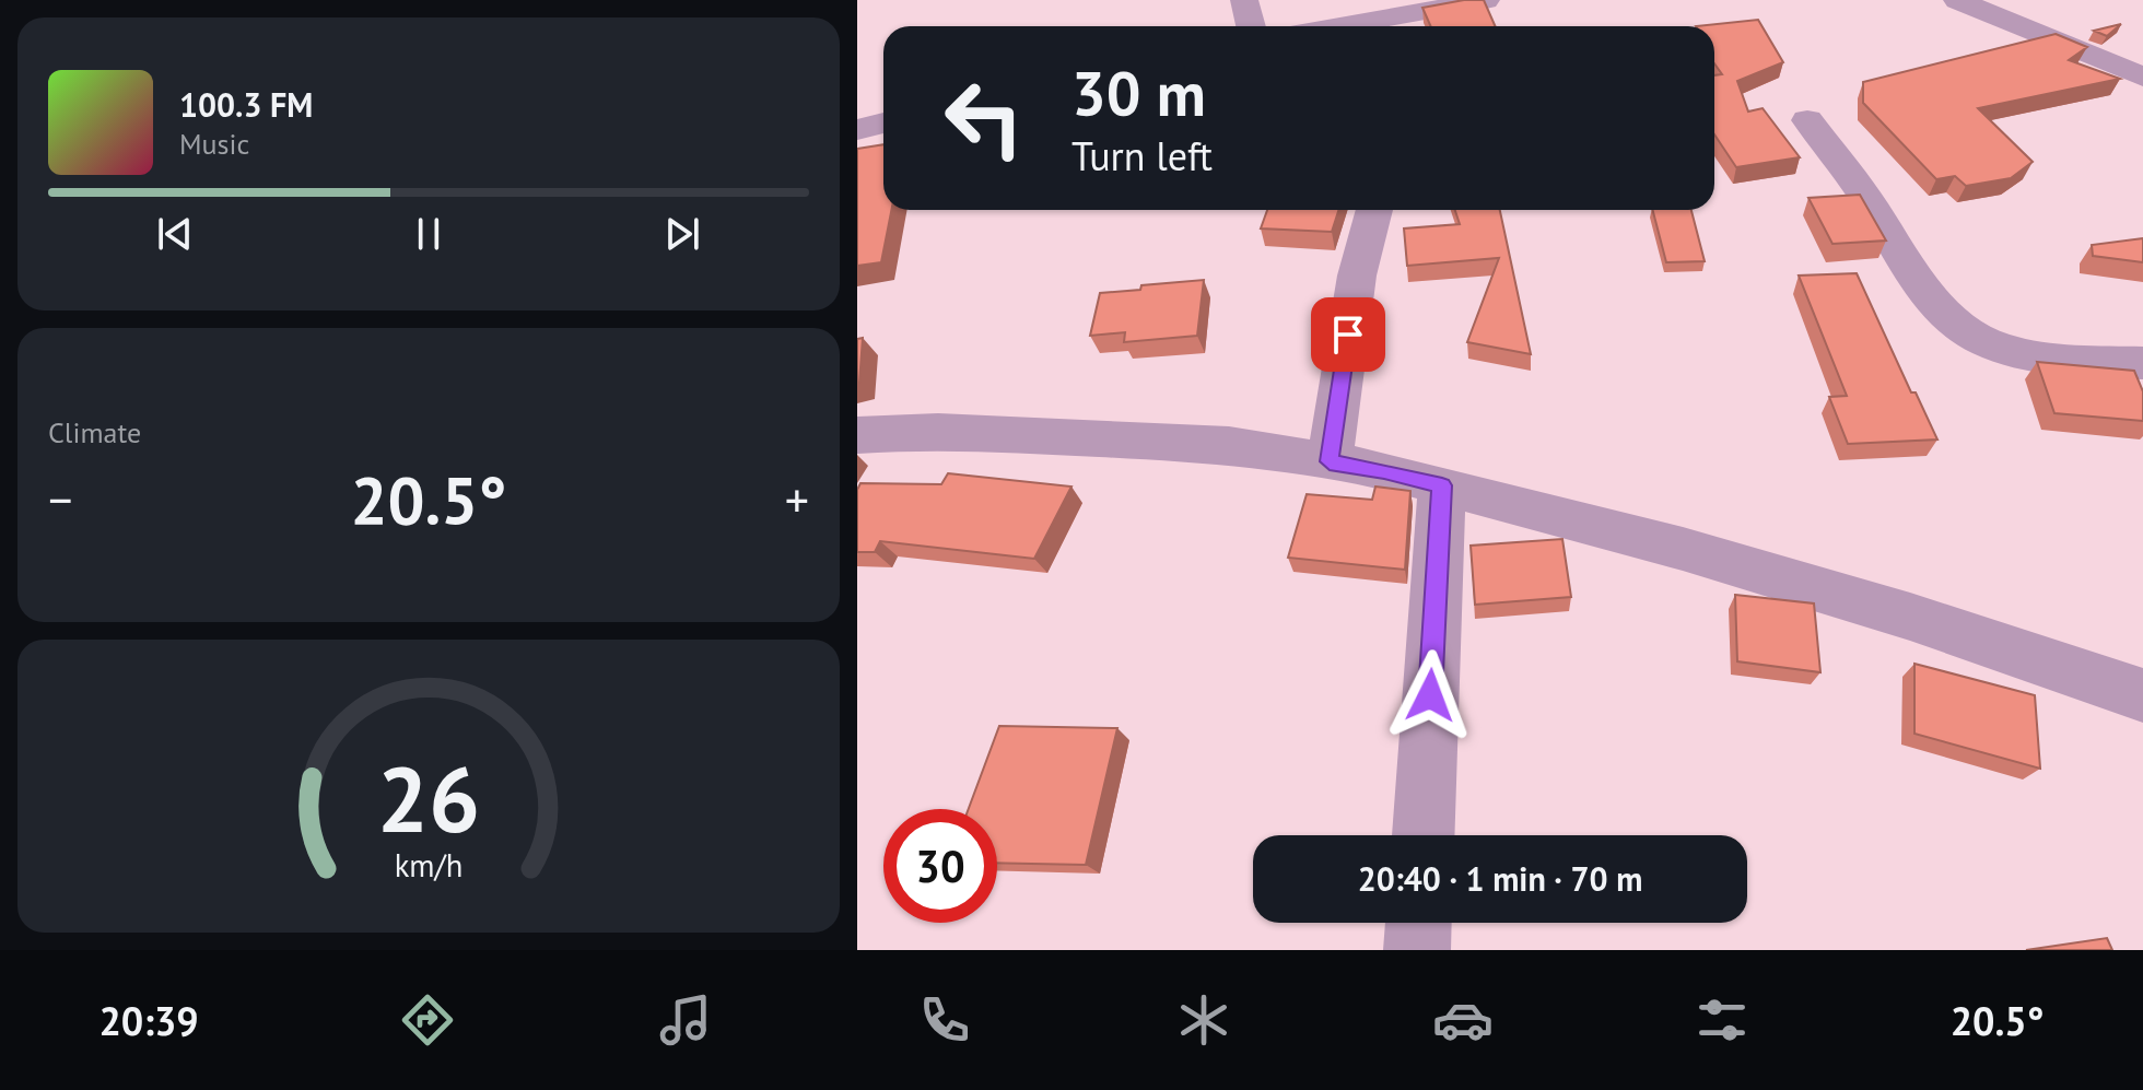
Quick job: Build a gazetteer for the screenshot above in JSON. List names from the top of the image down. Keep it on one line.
{"page":{"turn":["30 m","Turn left"],"song":["100.3 FM","Music"],"tile":"Climate","heat":["−","20.5°","+"],"limit":"30","trip":"20:40 · 1 min · 70 m","tabs":["20:39","20.5°"],"gauge":["26","km/h"]}}
